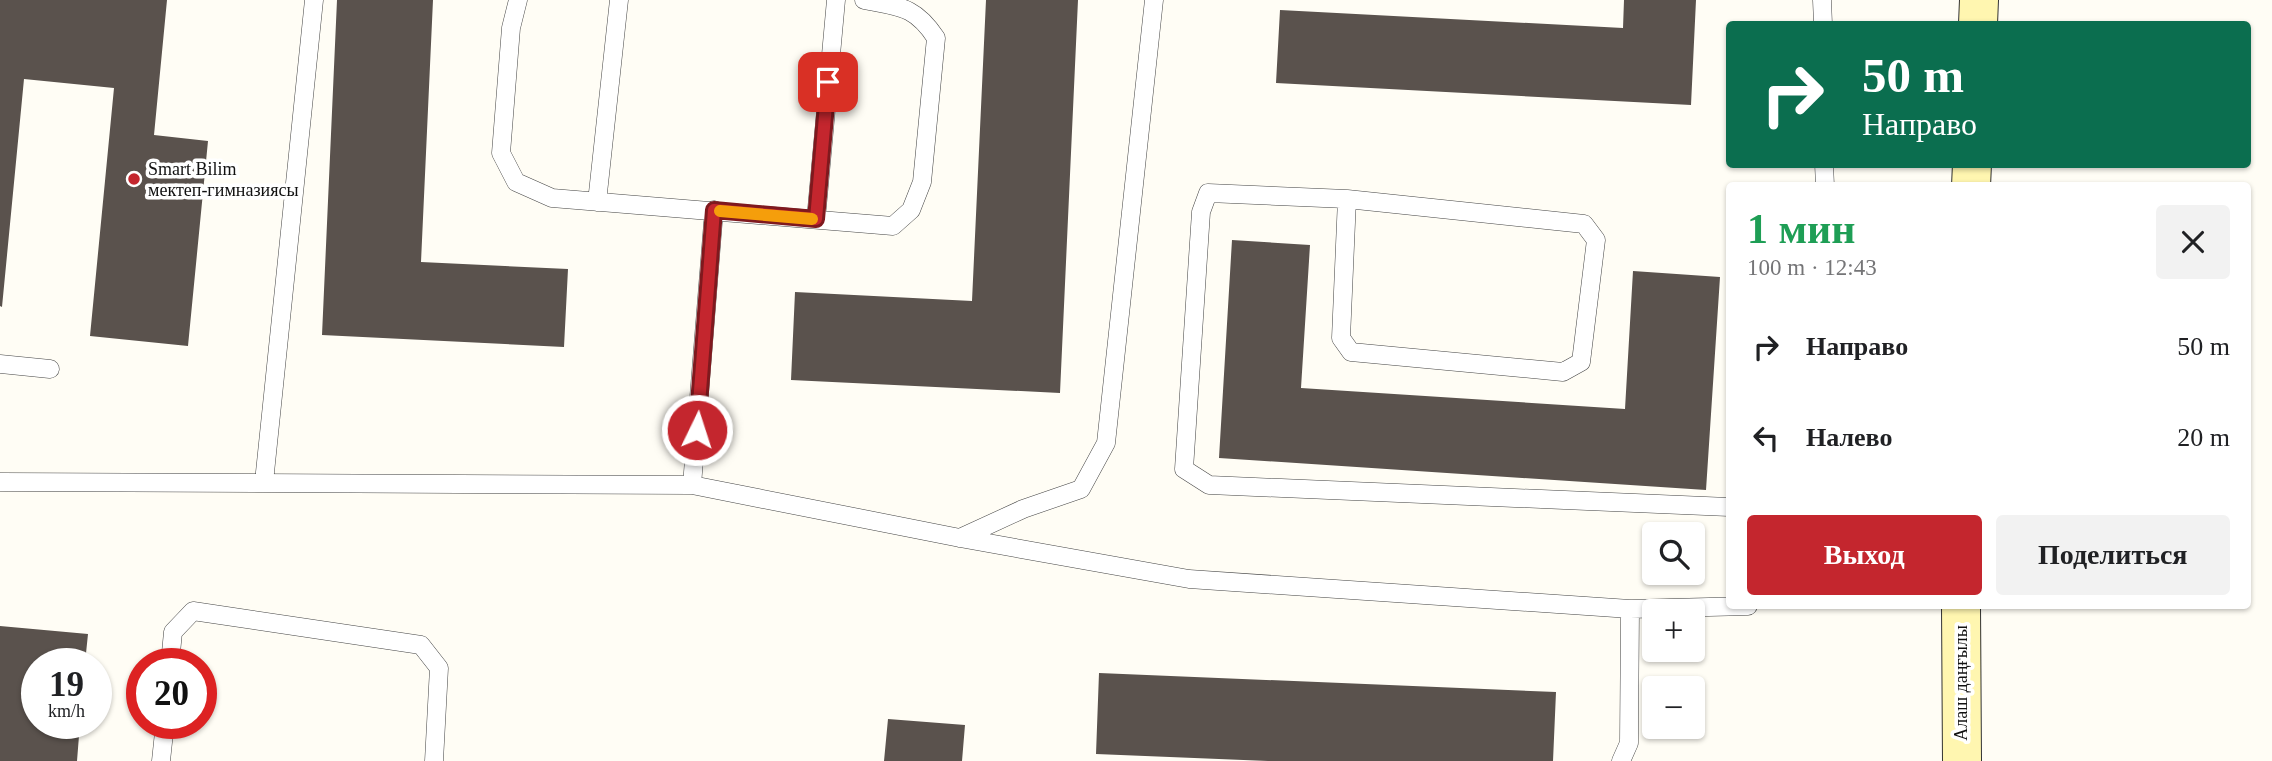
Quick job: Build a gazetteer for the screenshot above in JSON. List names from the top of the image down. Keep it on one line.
{"streets":{"main road":["Алаш даңғылы"]},"places":["Smart Bilim мектеп-гимназиясы"],"page":{"turn":["50 m","Направо"],"heading":["1 мин","100 m · 12:43"],"list":[{"name":"Направо","value":"50 m"},{"name":"Налево","value":"20 m"}],"buttons":["Выход","Поделиться"],"map_buttons":["+","−"],"speed":"19 km/h","limit":"20"}}
